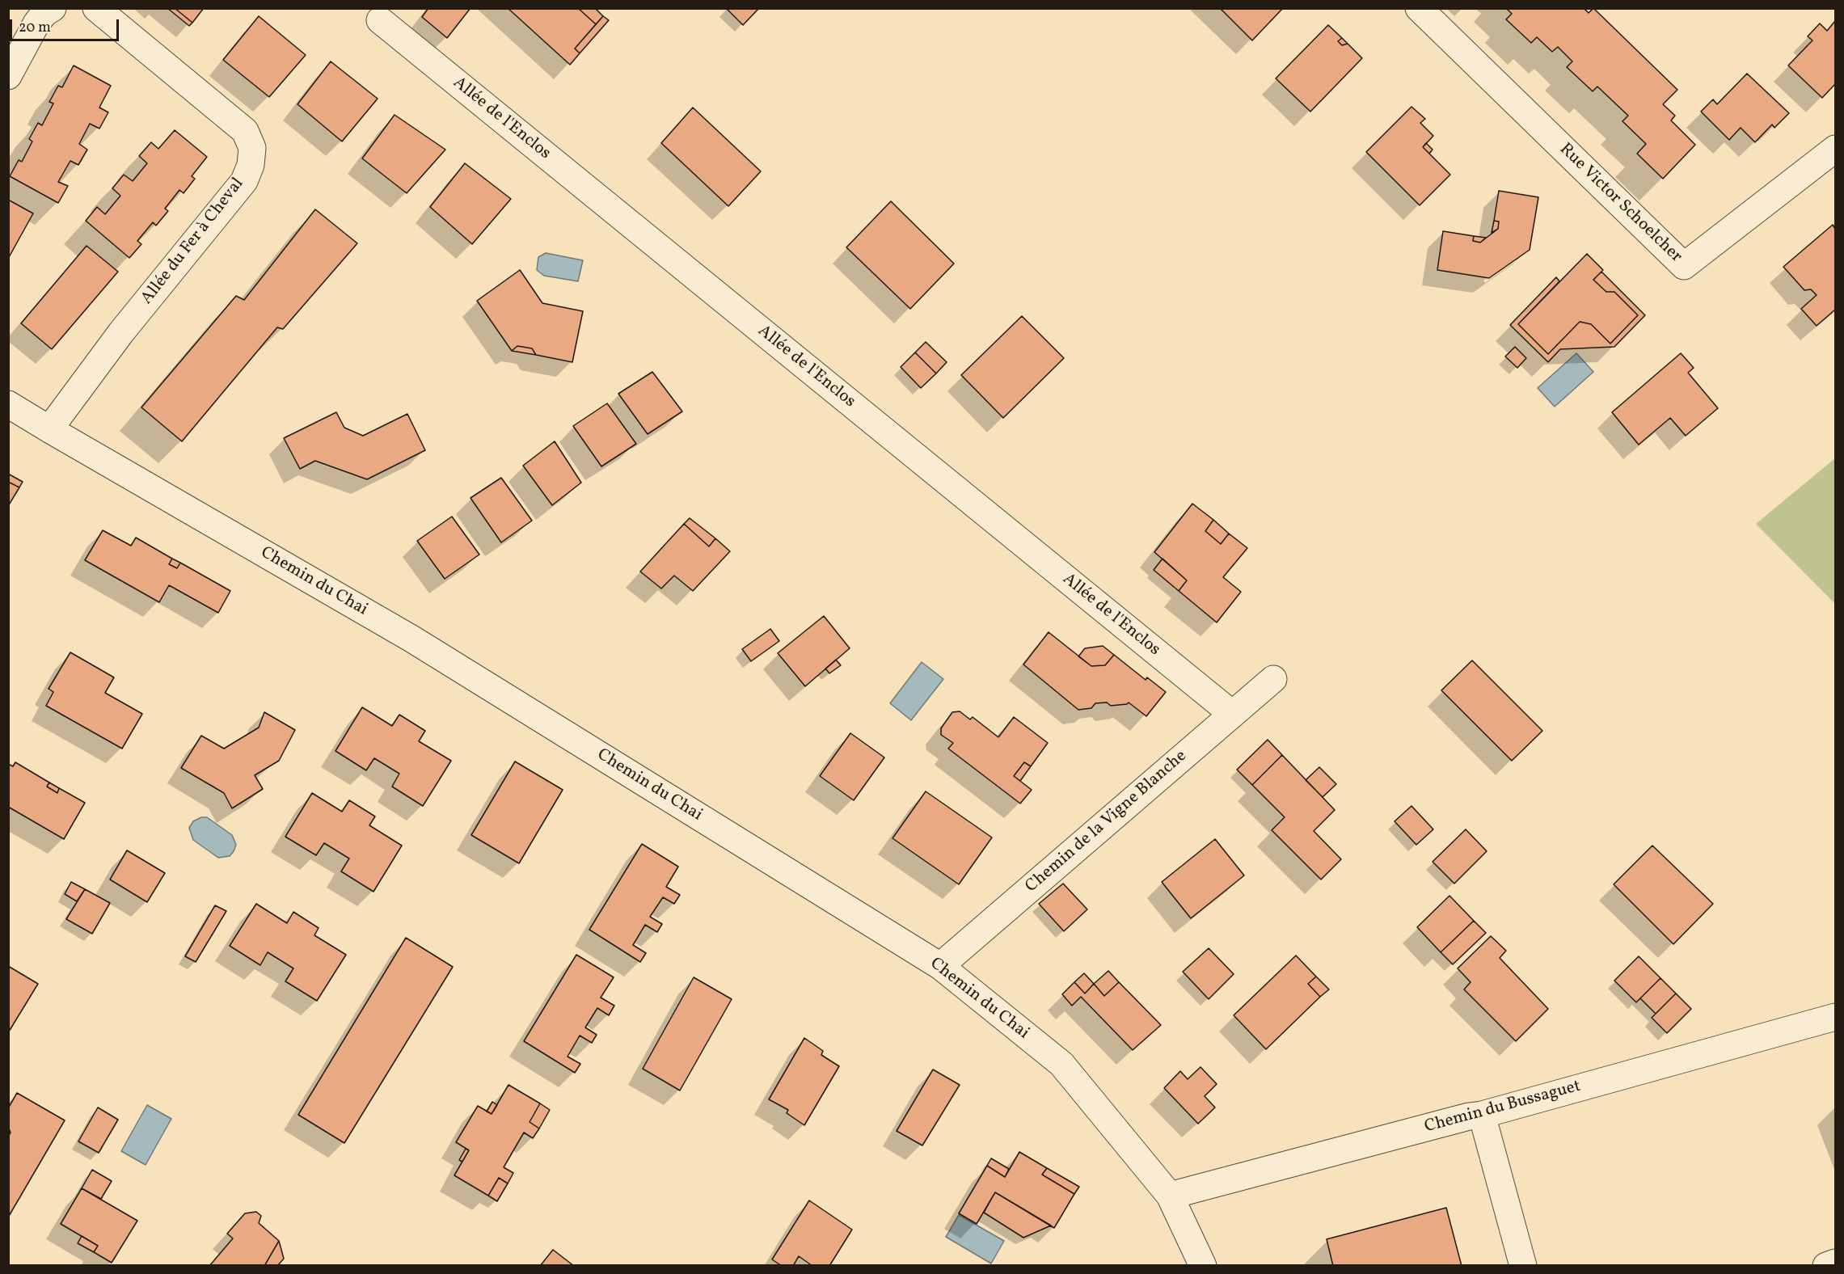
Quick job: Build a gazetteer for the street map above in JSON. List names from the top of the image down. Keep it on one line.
{"streets":{"street":["Allée de l'Enclos","Rue Victor Schoelcher","Allée du Fer à Cheval","Chemin du Chai","Chemin de la Vigne Blanche","Chemin du Bussaguet"]},"crossings":[["Allée de l'Enclos","Chemin de la Vigne Blanche"],["Allée du Fer à Cheval","Chemin du Chai"],["Chemin du Chai","Chemin de la Vigne Blanche"],["Chemin du Chai","Chemin du Bussaguet"]],"scale_bar":"20 m"}
